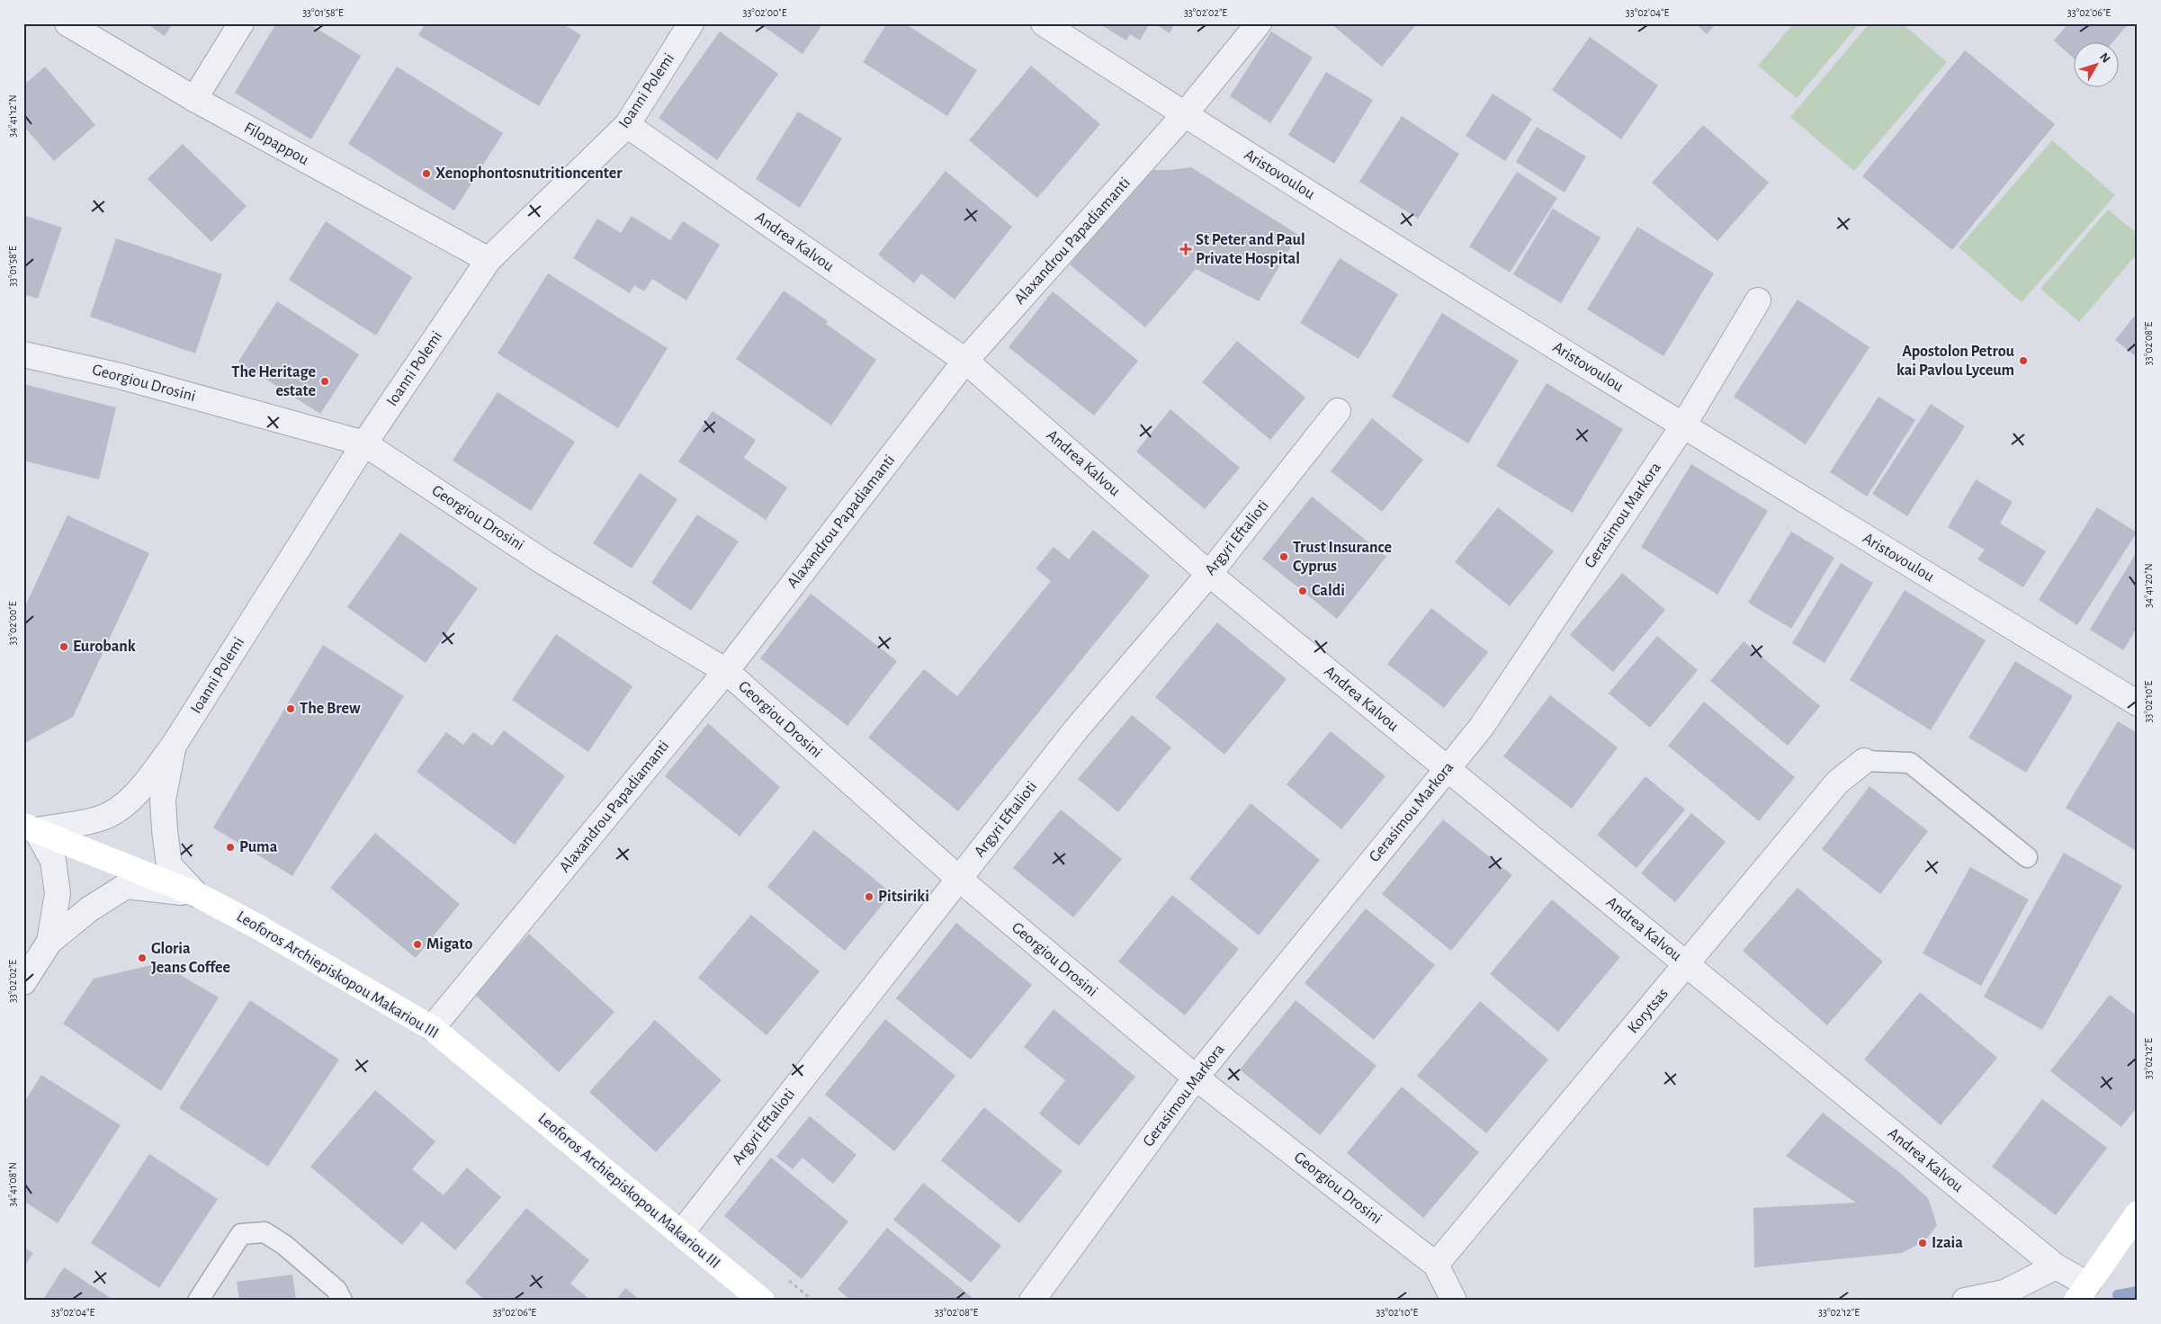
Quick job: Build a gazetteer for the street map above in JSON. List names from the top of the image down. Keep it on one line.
{"streets":{"main road":["Leoforos Archiepiskopou Makariou III"],"street":["Ioanni Polemi","Filopappou","Aristovoulou","Alaxandrou Papadiamanti","Andrea Kalvou","Georgiou Drosini","Gerasimou Markora","Argyri Eftalioti","Korytsas"]},"crossings":[["Ioanni Polemi","Filopappou"],["Ioanni Polemi","Andrea Kalvou"],["Ioanni Polemi","Georgiou Drosini"],["Ioanni Polemi","Leoforos Archiepiskopou Makariou III"],["Aristovoulou","Alaxandrou Papadiamanti"],["Aristovoulou","Gerasimou Markora"],["Alaxandrou Papadiamanti","Andrea Kalvou"],["Alaxandrou Papadiamanti","Georgiou Drosini"],["Alaxandrou Papadiamanti","Leoforos Archiepiskopou Makariou III"],["Andrea Kalvou","Gerasimou Markora"],["Andrea Kalvou","Argyri Eftalioti"],["Andrea Kalvou","Korytsas"],["Georgiou Drosini","Gerasimou Markora"],["Georgiou Drosini","Argyri Eftalioti"],["Georgiou Drosini","Korytsas"],["Argyri Eftalioti","Leoforos Archiepiskopou Makariou III"]],"places":{"other":["Xenophontosnutritioncenter","Apostolon Petrou kai Pavlou Lyceum","The Heritage estate","Trust Insurance Cyprus","Caldi","Eurobank","The Brew","Puma","Pitsiriki","Migato","Gloria Jeans Coffee","Izaia"],"health":["St Peter and Paul Private Hospital"]},"north":"top right","coordinates":["33°01'58\"E","33°02'00\"E","33°02'02\"E","33°02'04\"E","33°02'06\"E","34°41'12\"N","33°02'08\"E","34°41'20\"N","33°02'10\"E","33°02'12\"E","34°41'08\"N"]}
